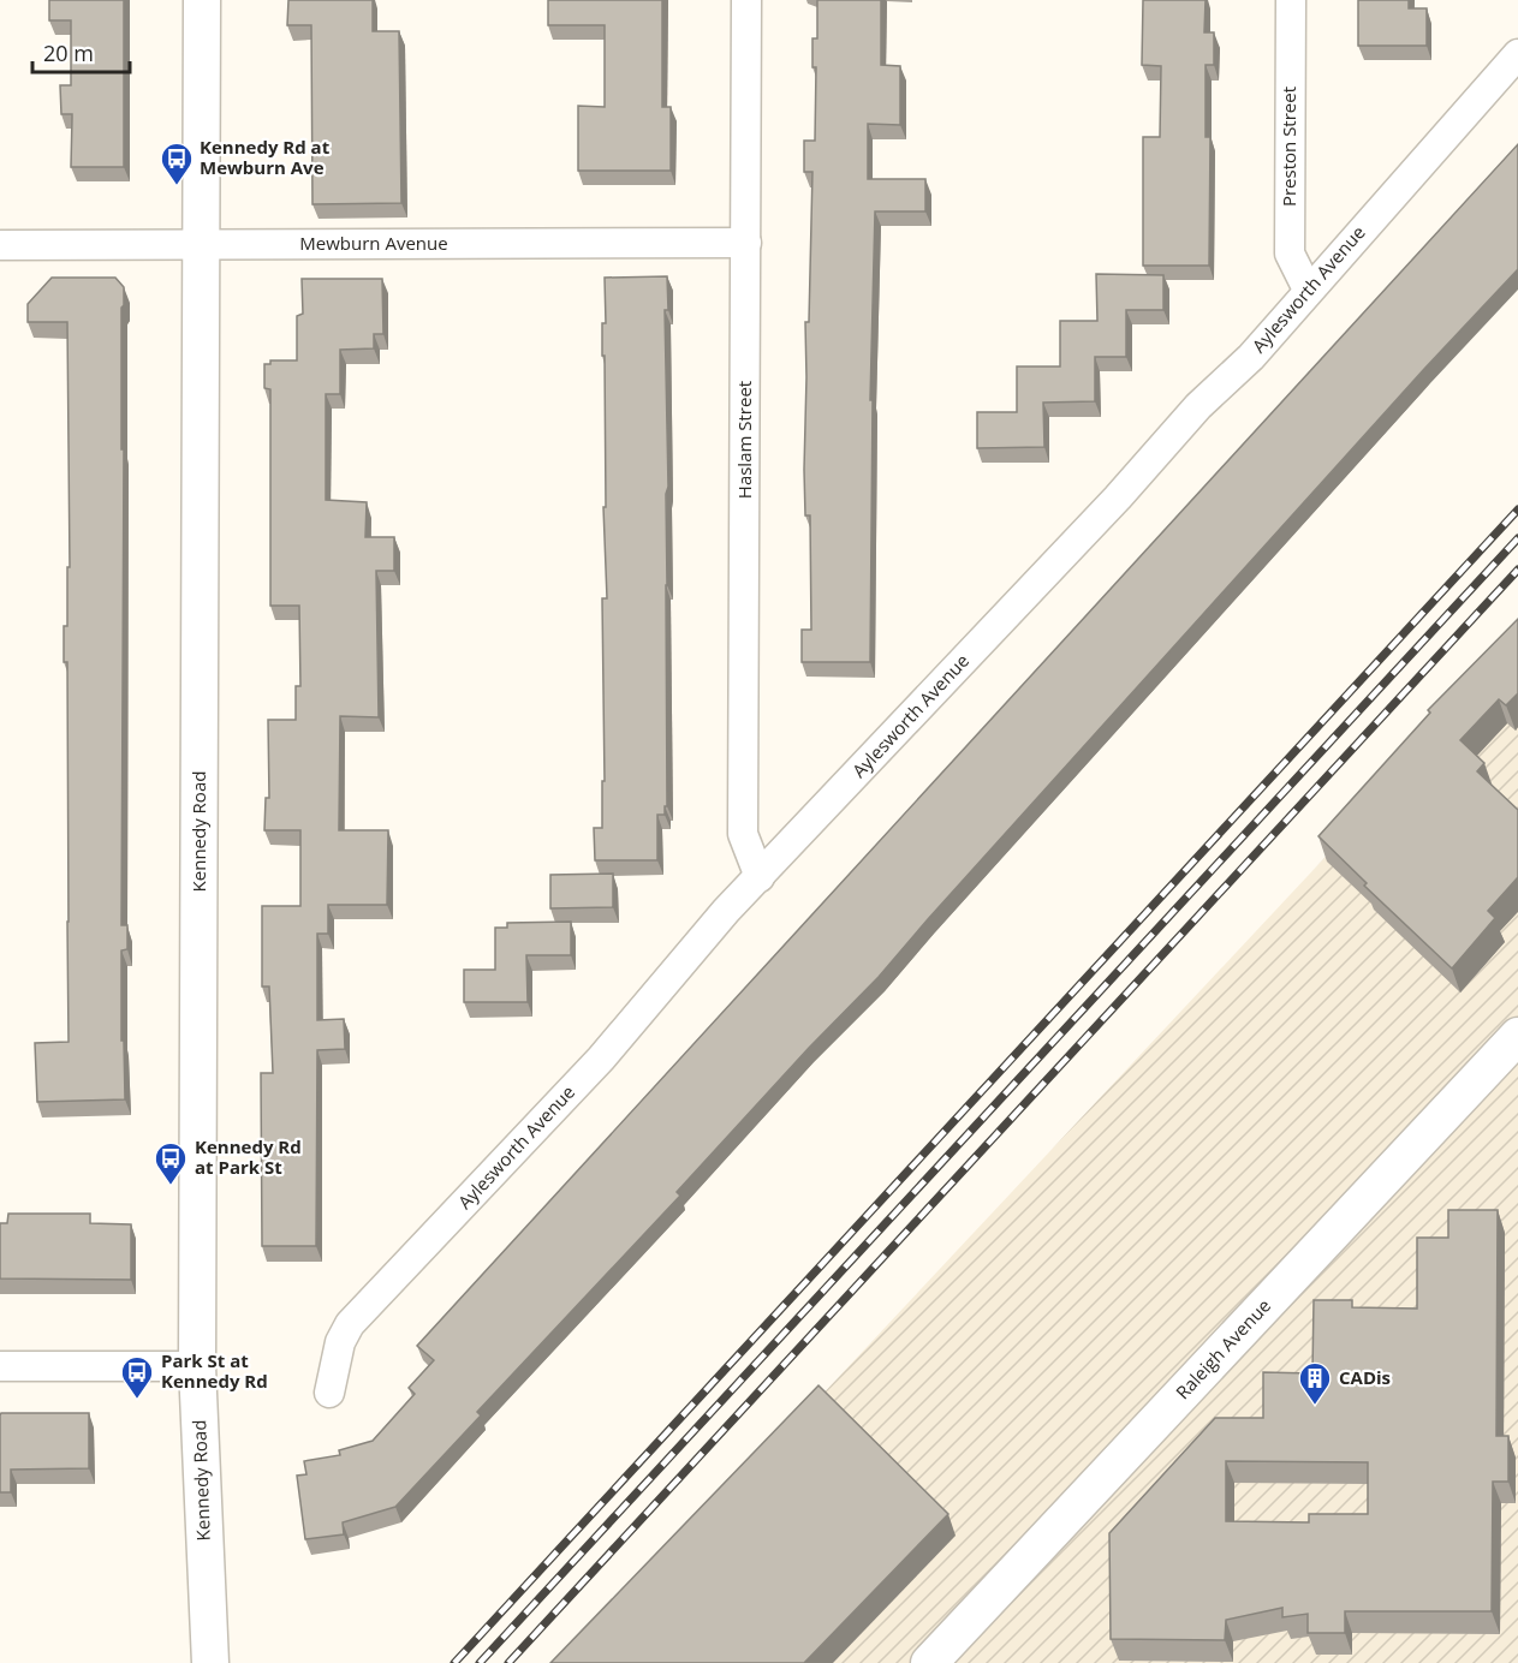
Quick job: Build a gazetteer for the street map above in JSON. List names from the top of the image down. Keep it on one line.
{"streets":{"street":["Preston Street","Mewburn Avenue","Aylesworth Avenue","Haslam Street","Kennedy Road","Raleigh Avenue"]},"crossings":[["Preston Street","Aylesworth Avenue"],["Mewburn Avenue","Haslam Street"],["Mewburn Avenue","Kennedy Road"],["Aylesworth Avenue","Haslam Street"]],"places":{"bus stop":["Kennedy Rd at Mewburn Ave","Kennedy Rd at Park St","Park St at Kennedy Rd"],"building":["CADis"]},"scale_bar":"20 m"}
